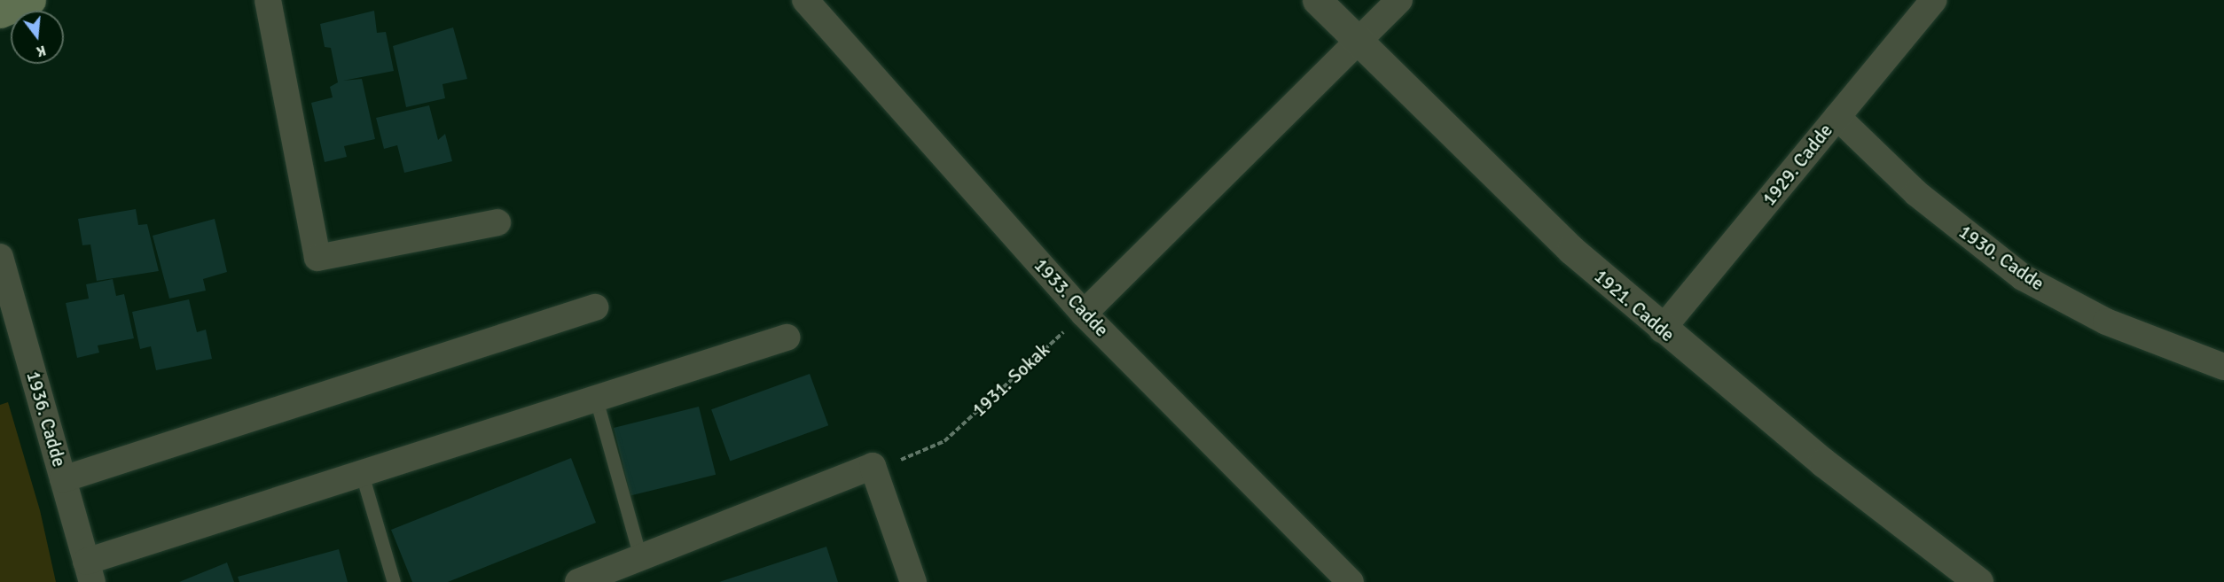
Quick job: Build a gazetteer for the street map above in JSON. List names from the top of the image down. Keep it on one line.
{"streets":{"street":["1929. Cadde","1930. Cadde","1933. Cadde","1921. Cadde","1936. Cadde"],"path":["1931. Sokak"]},"crossings":[["1929. Cadde","1930. Cadde"],["1929. Cadde","1921. Cadde"],["1933. Cadde","1931. Sokak"]],"north":"bottom"}
